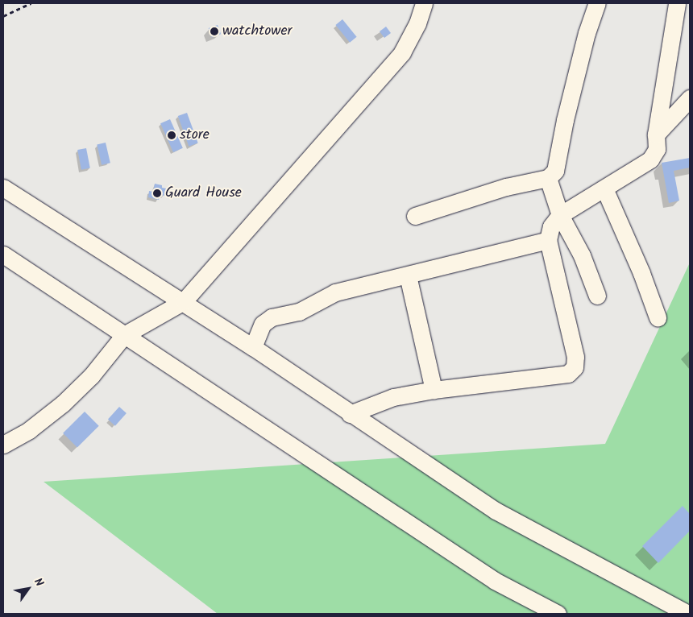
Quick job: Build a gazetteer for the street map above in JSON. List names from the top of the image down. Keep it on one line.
{"places":["watchtower","store","Guard House"],"north":"top right"}
